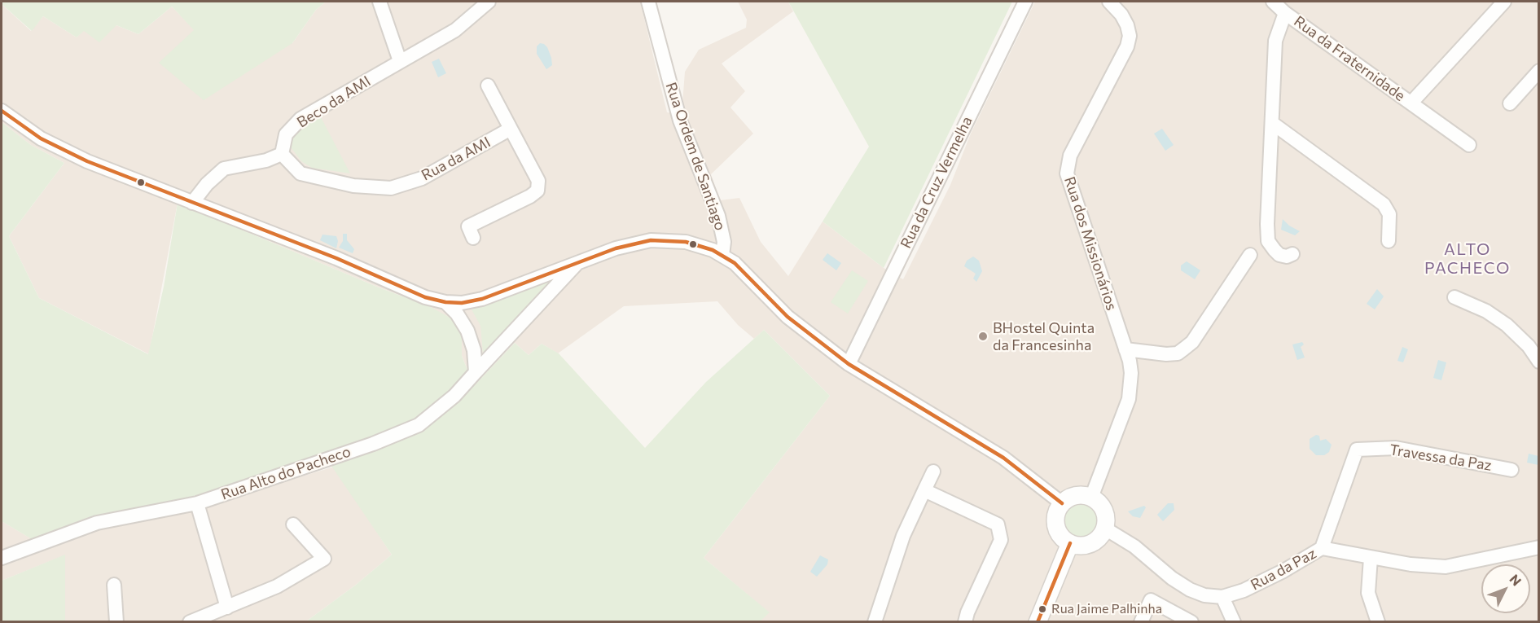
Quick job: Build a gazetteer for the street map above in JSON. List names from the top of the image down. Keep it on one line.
{"streets":{"street":["Rua da Fraternidade","Beco da AMI","Rua Ordem de Santiago","Rua da AMI","Rua da Cruz Vermelha","Rua dos Missionários","Travessa da Paz","Rua Alto do Pacheco","Rua da Paz"]},"crossings":[["Beco da AMI","Rua da AMI"],["Rua dos Missionários","Rua da Paz"],["Travessa da Paz","Rua da Paz"]],"districts":["ALTO PACHECO"],"places":["BHostel Quinta da Francesinha","Rua Jaime Palhinha"],"north":"top right"}
